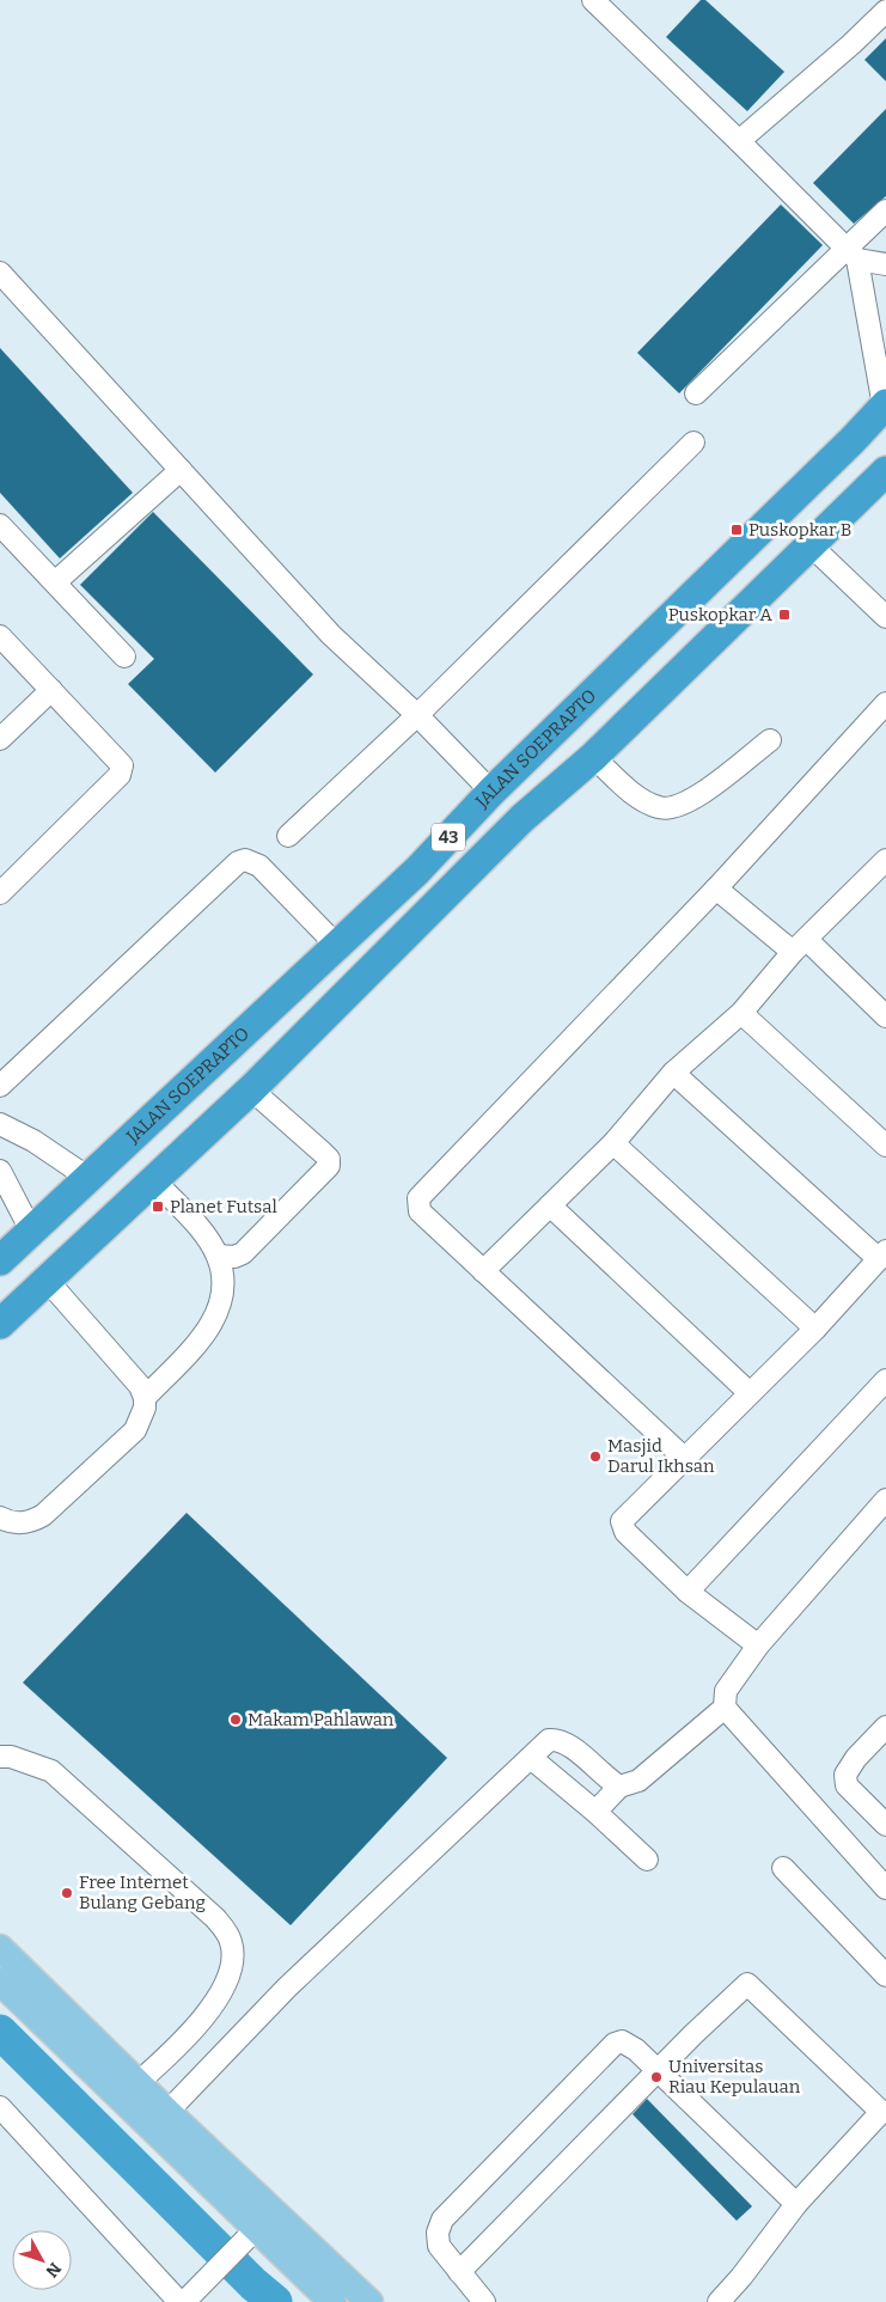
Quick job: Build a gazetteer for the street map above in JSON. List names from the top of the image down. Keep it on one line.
{"streets":{"highway":["JALAN SOEPRAPTO","43"]},"places":{"transit":["Puskopkar B","Puskopkar A","Planet Futsal"],"other":["Masjid Darul Ikhsan","Makam Pahlawan","Free Internet Bulang Gebang","Universitas Riau Kepulauan"]},"north":"bottom right"}
